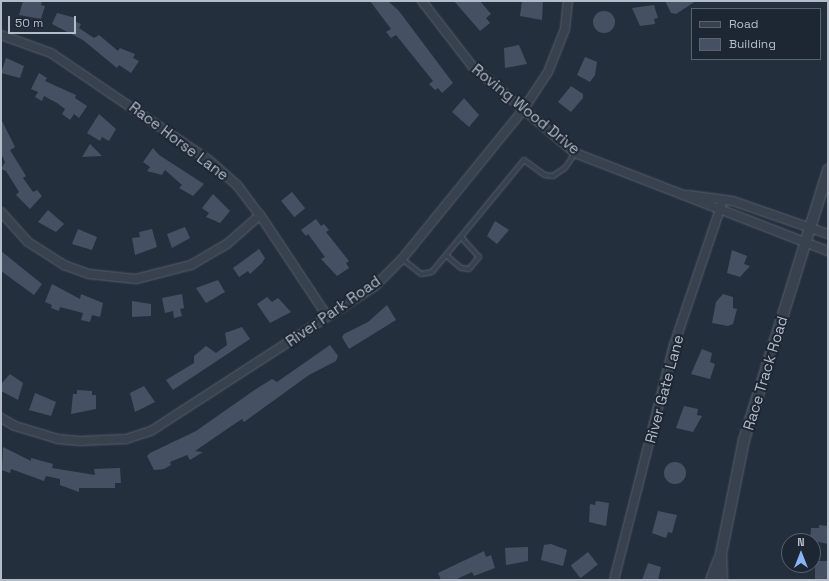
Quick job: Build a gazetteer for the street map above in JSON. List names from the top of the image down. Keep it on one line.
{"streets":{"street":["Roving Wood Drive","Race Horse Lane","River Park Road","Race Track Road","River Gate Lane"]},"crossings":[["Roving Wood Drive","River Park Road"],["Roving Wood Drive","Race Track Road"],["Roving Wood Drive","River Gate Lane"],["Race Horse Lane","River Park Road"]],"legend":["Road","Building"],"scale_bar":"50 m","north":"top"}
